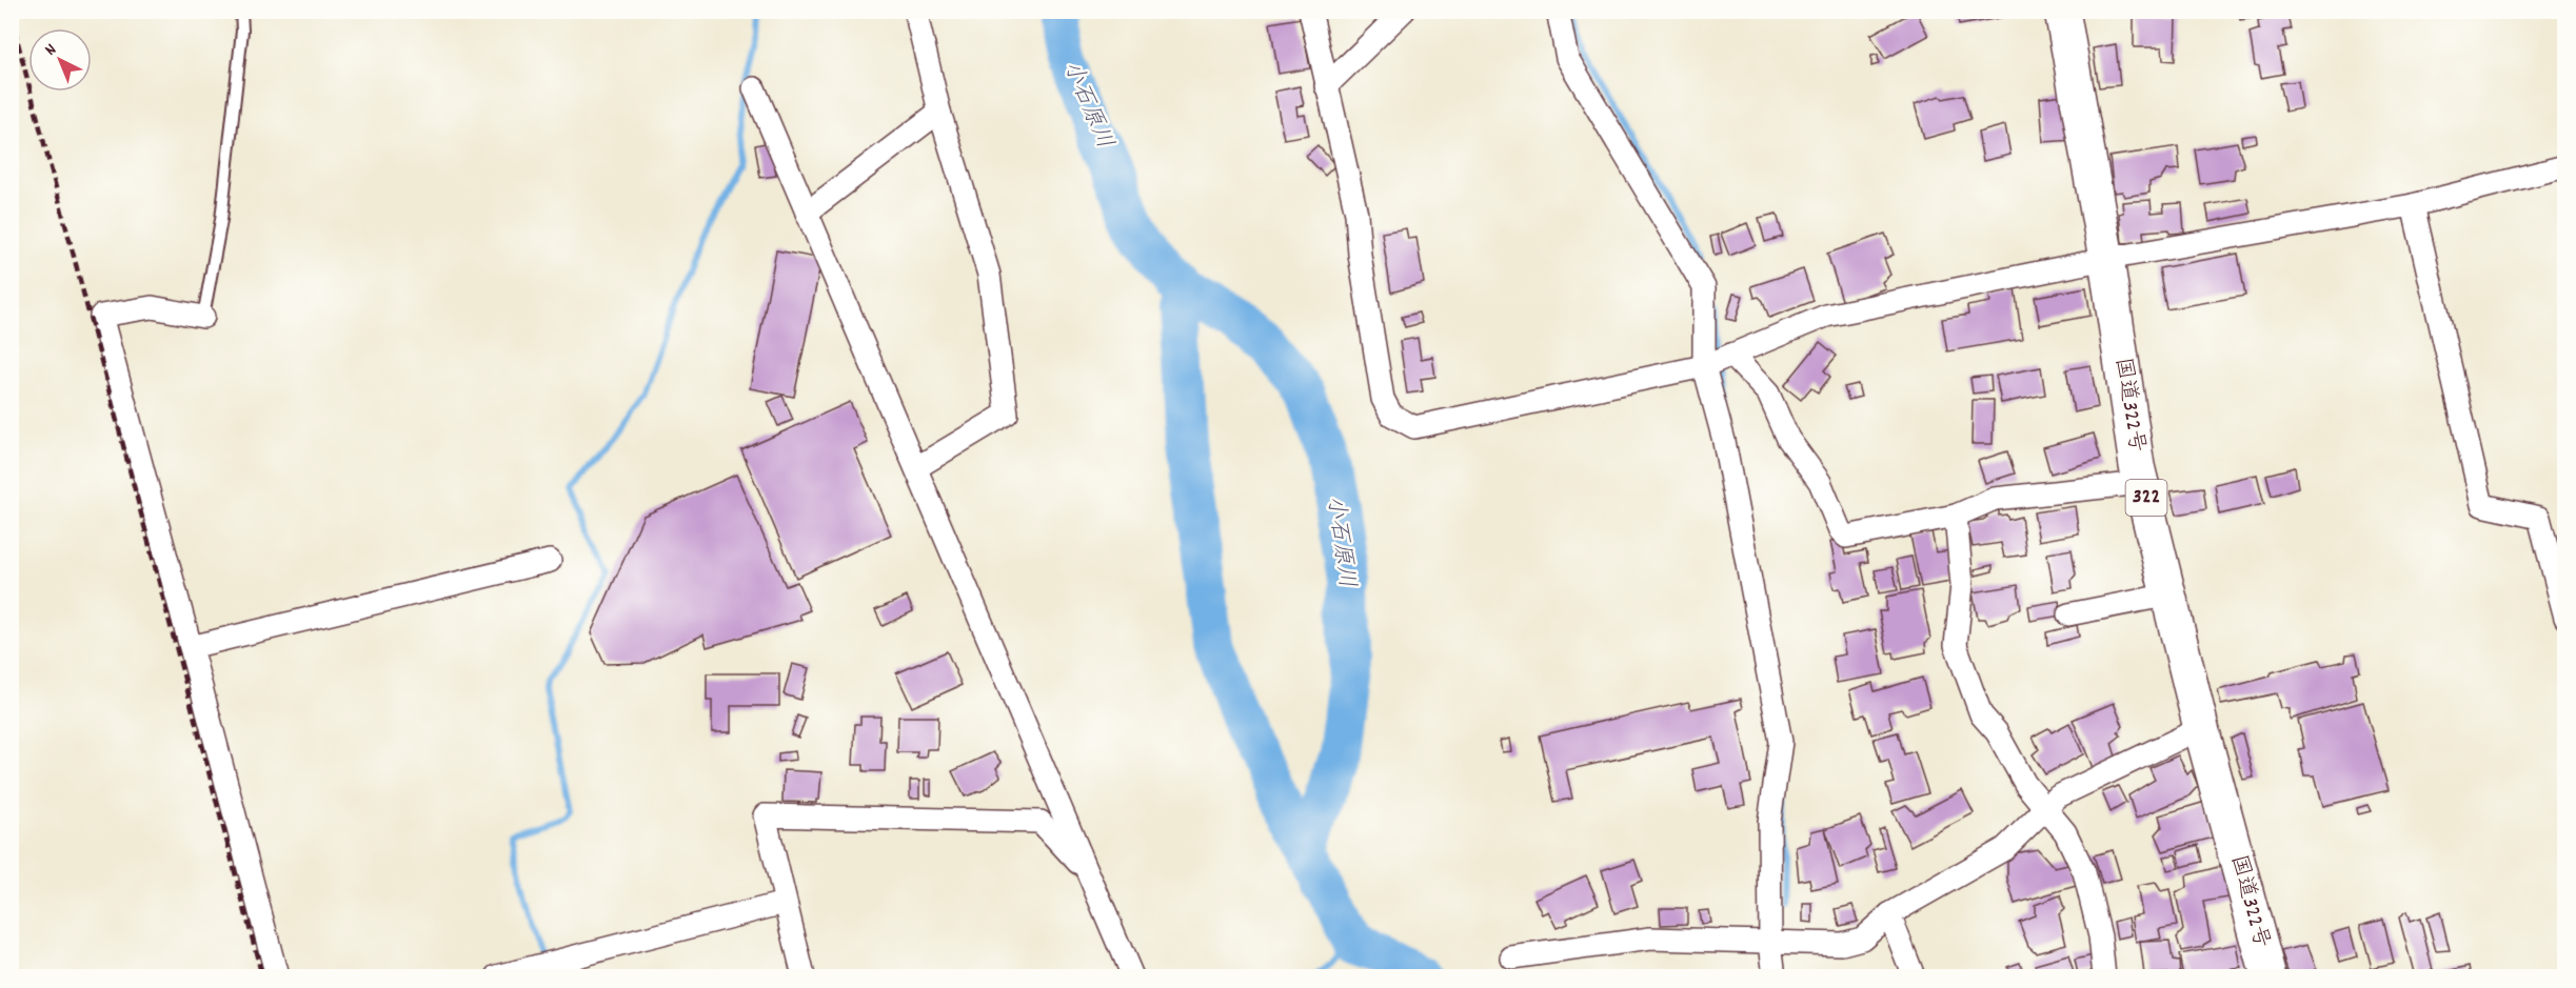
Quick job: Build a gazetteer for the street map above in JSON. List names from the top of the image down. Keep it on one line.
{"streets":{"highway":["国道322号","322"]},"water":["小石原川"],"north":"top left"}
